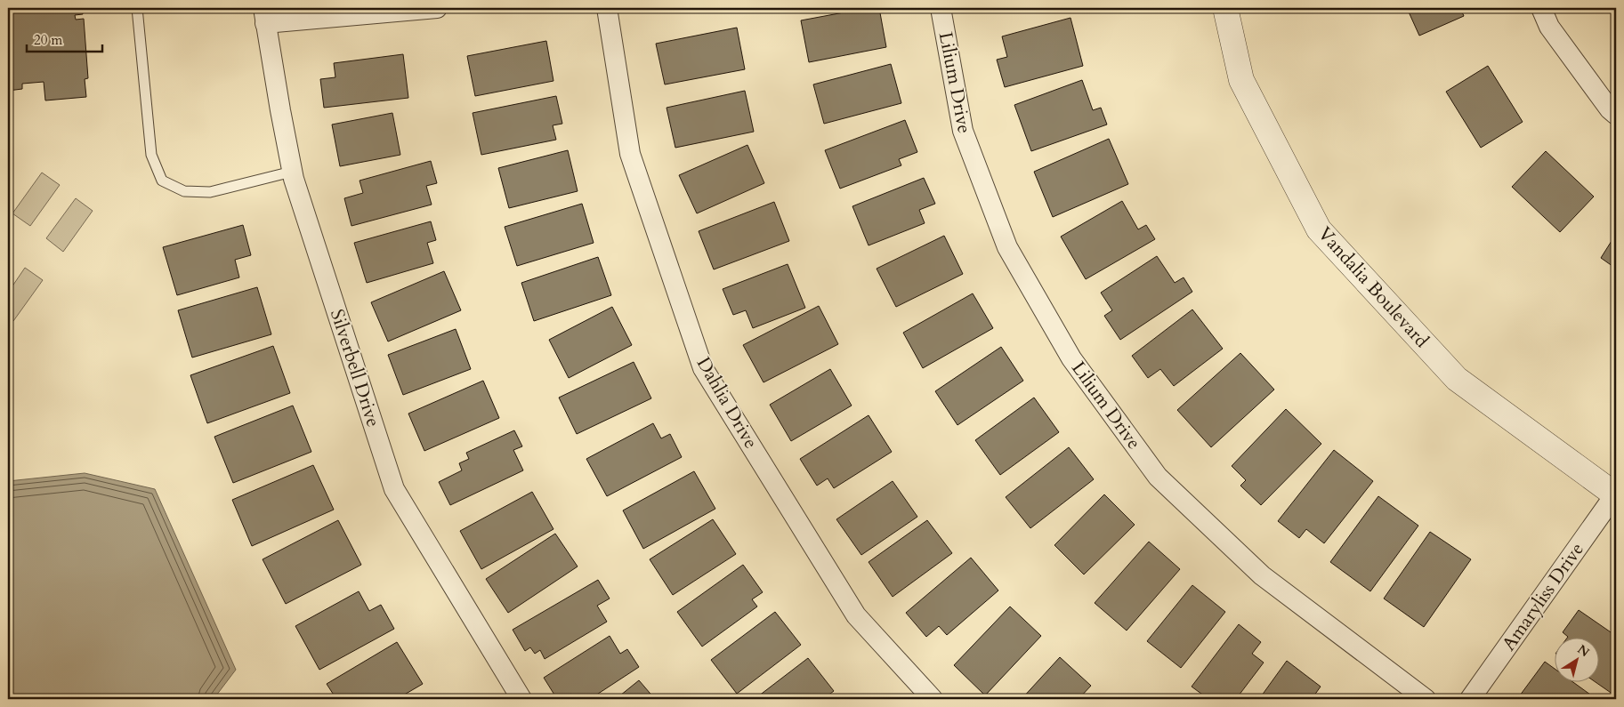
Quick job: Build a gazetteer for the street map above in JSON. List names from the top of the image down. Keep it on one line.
{"streets":{"street":["Lilium Drive","Vandalia Boulevard","Silverbell Drive","Dahlia Drive","Amaryliss Drive"]},"crossings":[["Vandalia Boulevard","Amaryliss Drive"]],"scale_bar":"20 m","north":"top right"}
